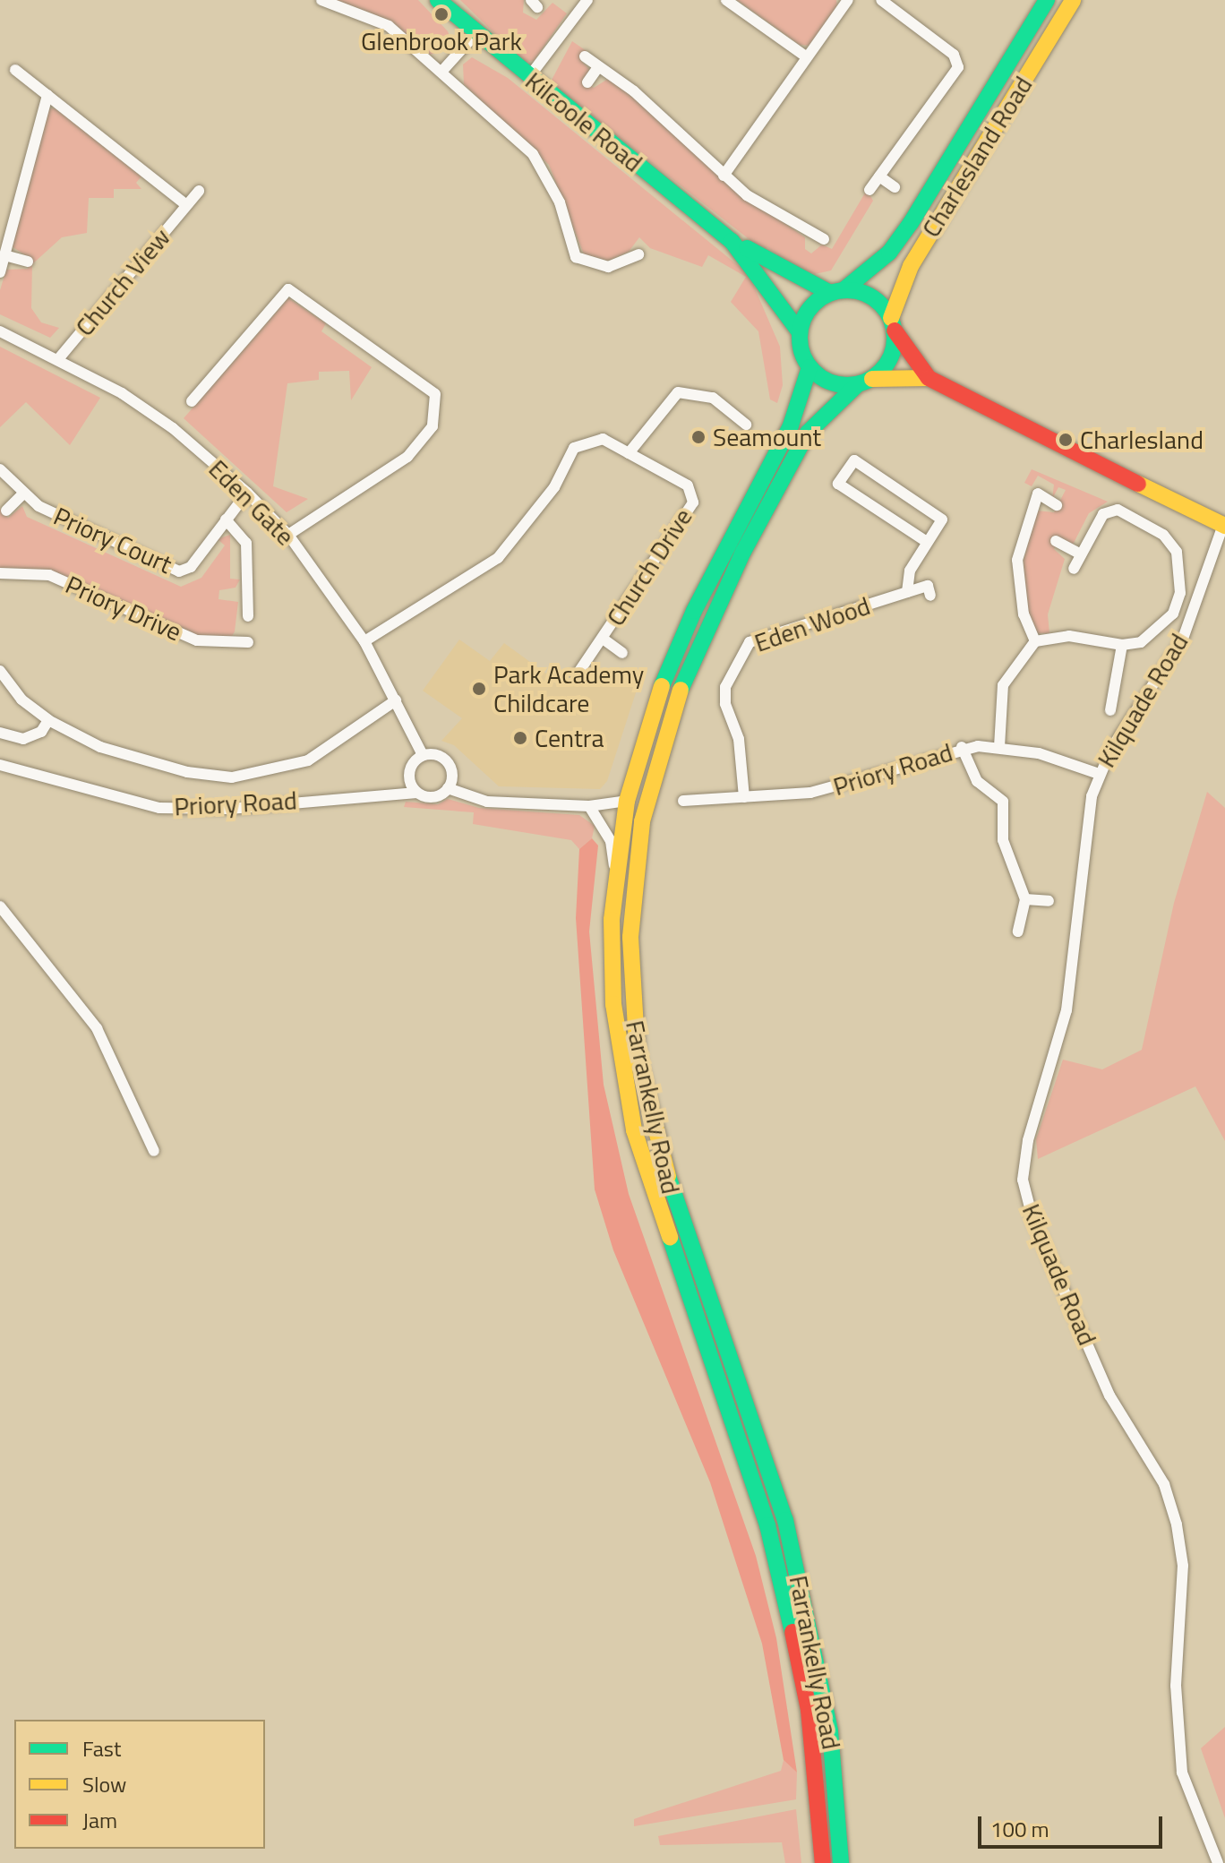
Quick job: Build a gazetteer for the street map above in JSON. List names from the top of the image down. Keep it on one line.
{"streets":{"main road":["Kilcoole Road","Charlesland Road","Farrankelly Road"],"street":["Church View","Eden Gate","Priory Court","Church Drive","Priory Drive","Eden Wood","Kilquade Road","Priory Road"]},"crossings":[["Charlesland Road","Farrankelly Road"],["Church View","Eden Gate"],["Eden Gate","Priory Court"],["Eden Gate","Church Drive"],["Eden Gate","Priory Road"],["Eden Wood","Priory Road"],["Kilquade Road","Priory Road"]],"places":["Glenbrook Park","Seamount","Charlesland","Park Academy Childcare","Centra"],"legend":["Fast","Slow","Jam"],"scale_bar":"100 m"}
